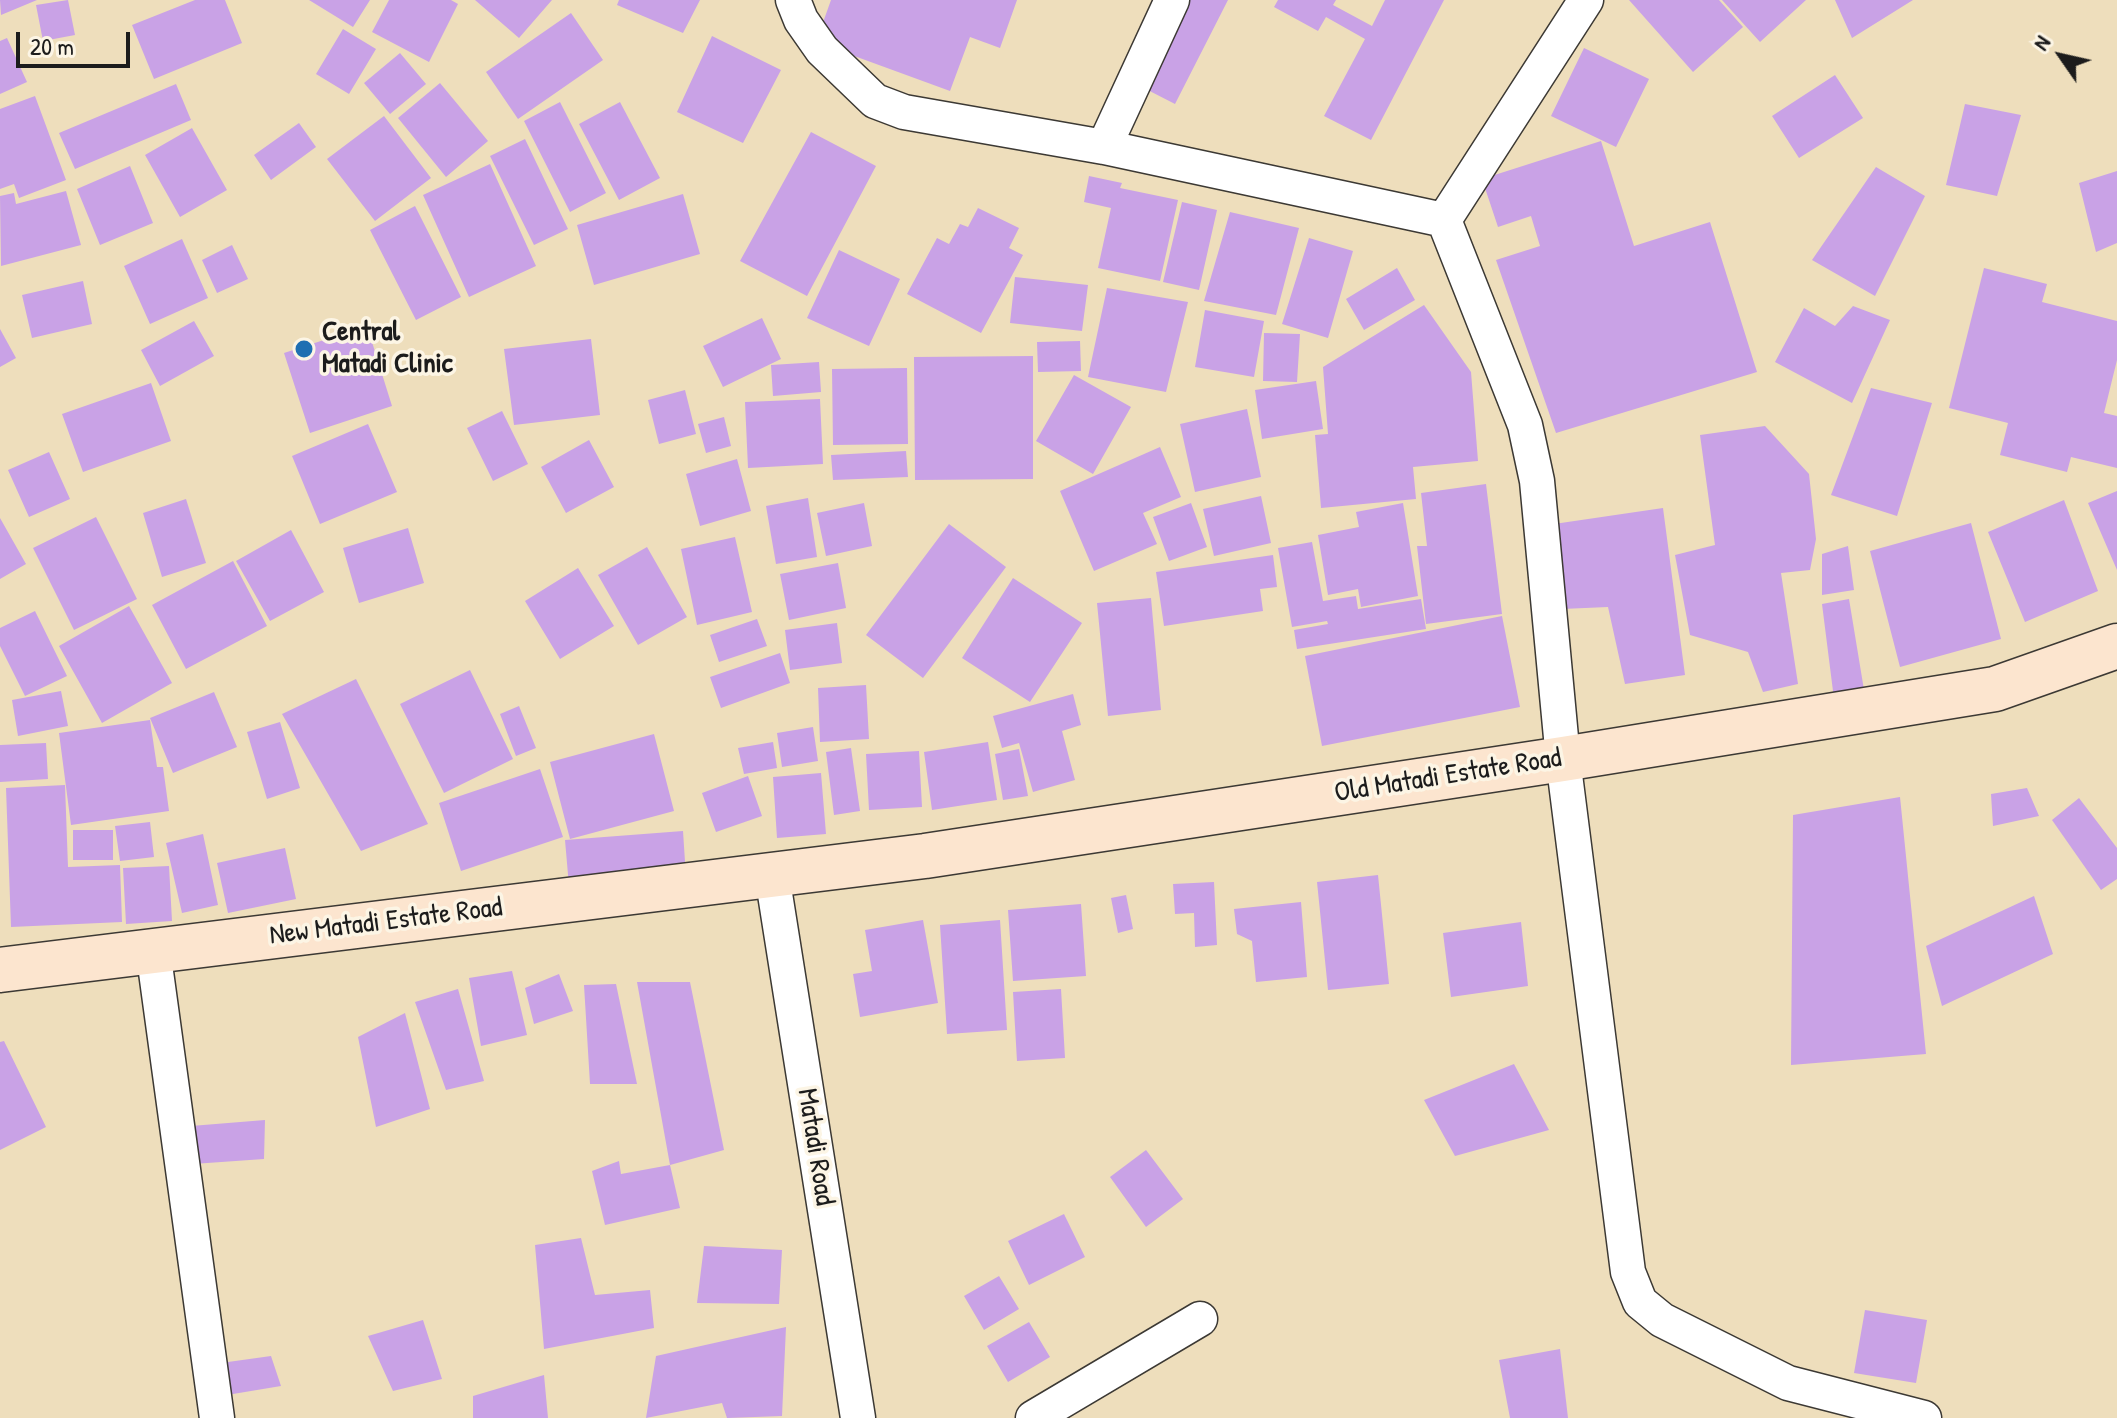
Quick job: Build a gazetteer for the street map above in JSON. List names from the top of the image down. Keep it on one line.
{"streets":{"street":["Old Matadi Estate Road","New Matadi Estate Road","Matadi Road"]},"crossings":[["Old Matadi Estate Road","New Matadi Estate Road"],["Old Matadi Estate Road","Matadi Road"],["New Matadi Estate Road","Matadi Road"]],"places":["Central Matadi Clinic"],"scale_bar":"20 m","north":"top left"}
